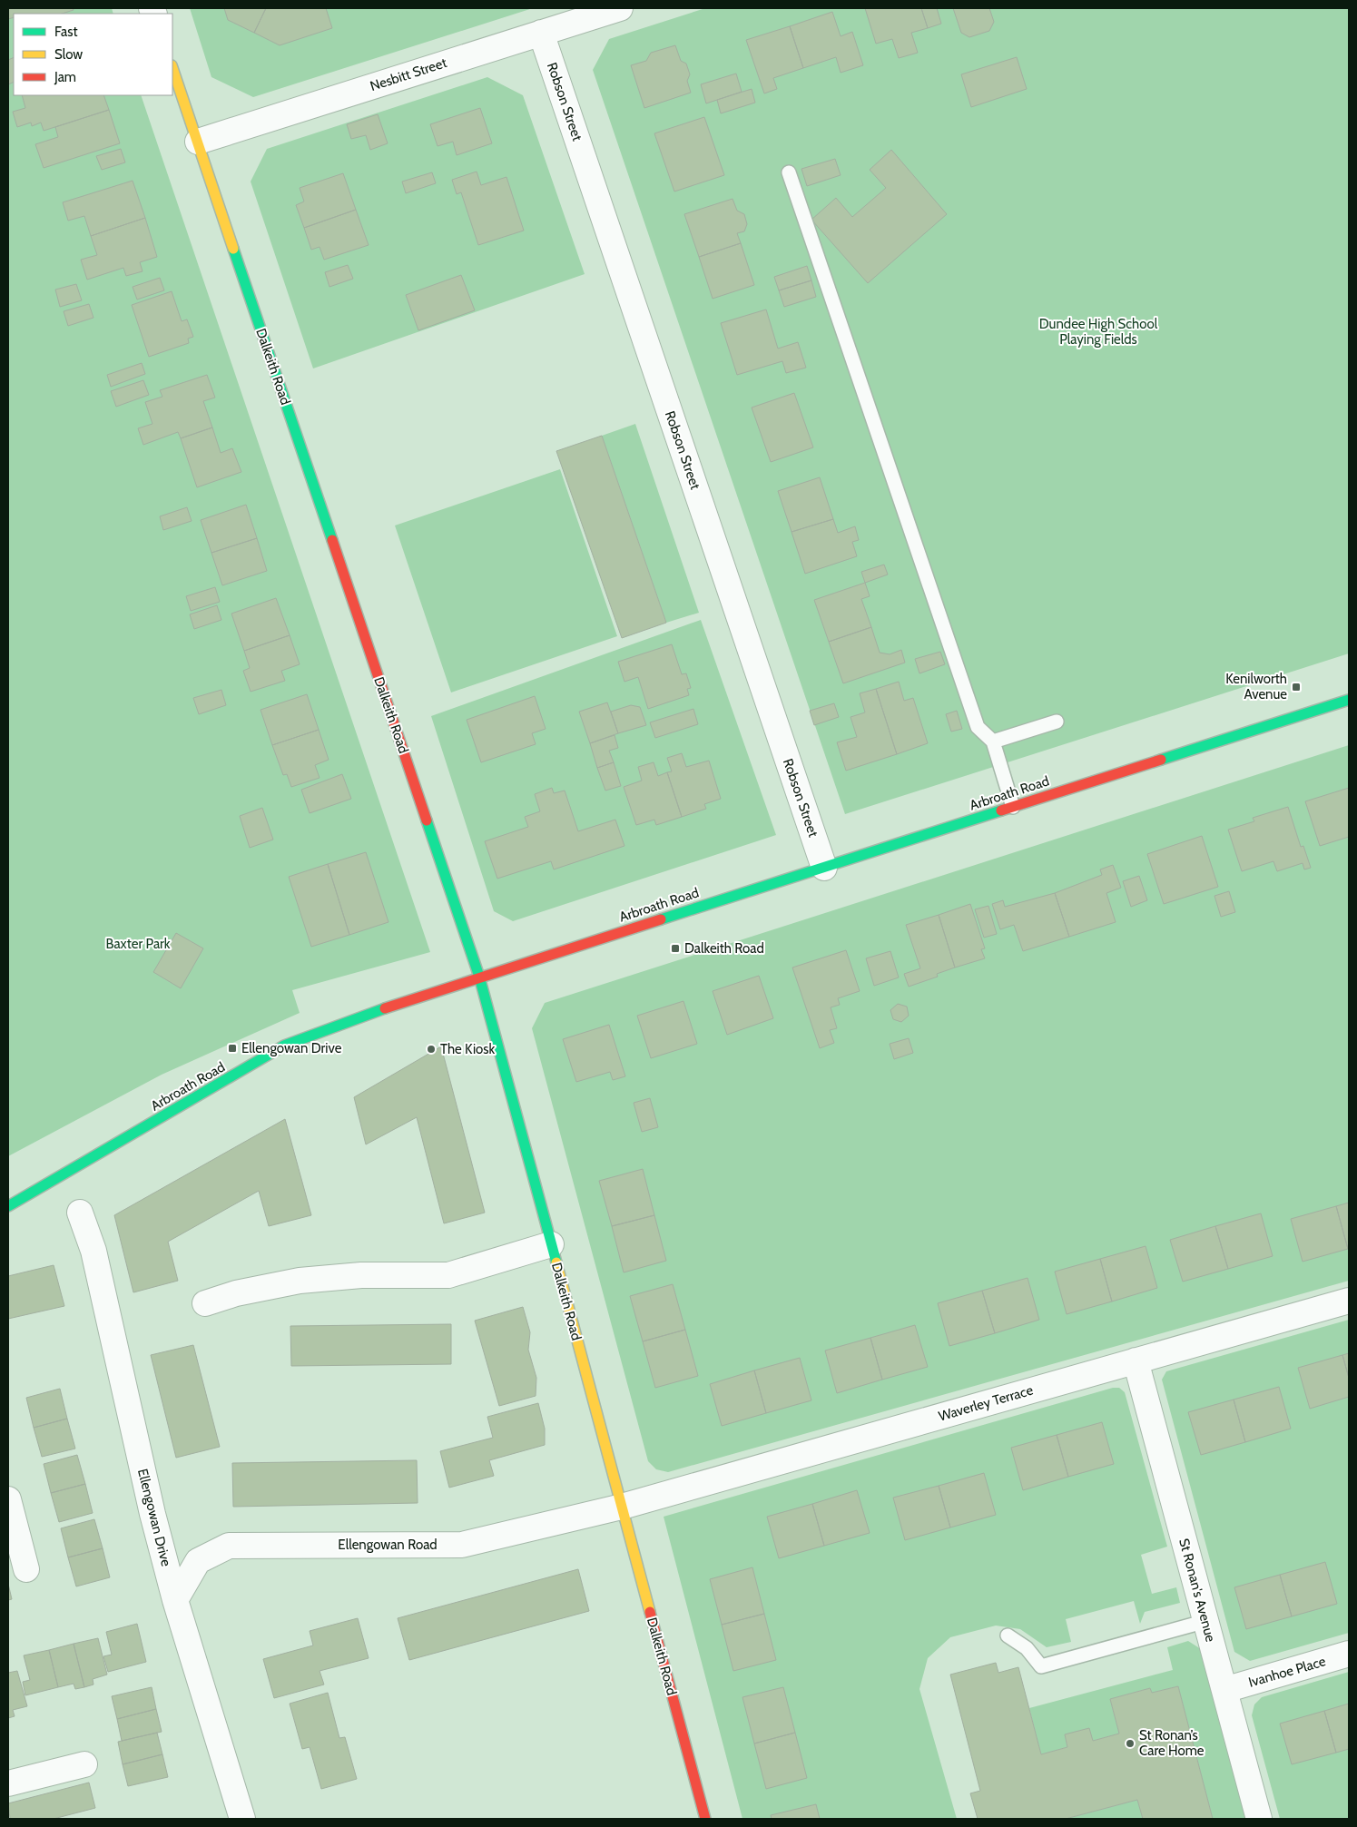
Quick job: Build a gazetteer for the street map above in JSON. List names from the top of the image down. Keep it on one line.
{"streets":{"street":["Nesbitt Street","Robson Street","Dalkeith Road","Arbroath Road","Waverley Terrace","Ellengowan Drive","Ellengowan Road","St Ronan's Avenue","Ivanhoe Place"]},"crossings":[["Nesbitt Street","Robson Street"],["Nesbitt Street","Dalkeith Road"],["Robson Street","Arbroath Road"],["Dalkeith Road","Arbroath Road"],["Dalkeith Road","Waverley Terrace"],["Dalkeith Road","Ellengowan Road"],["Waverley Terrace","Ellengowan Road"],["Waverley Terrace","St Ronan's Avenue"],["Ellengowan Drive","Ellengowan Road"],["St Ronan's Avenue","Ivanhoe Place"]],"parks":["Dundee High School Playing Fields","Baxter Park"],"places":{"transit":["Kenilworth Avenue","Dalkeith Road","Ellengowan Drive"],"other":["The Kiosk","St Ronan’s Care Home"]},"legend":["Fast","Slow","Jam"]}
